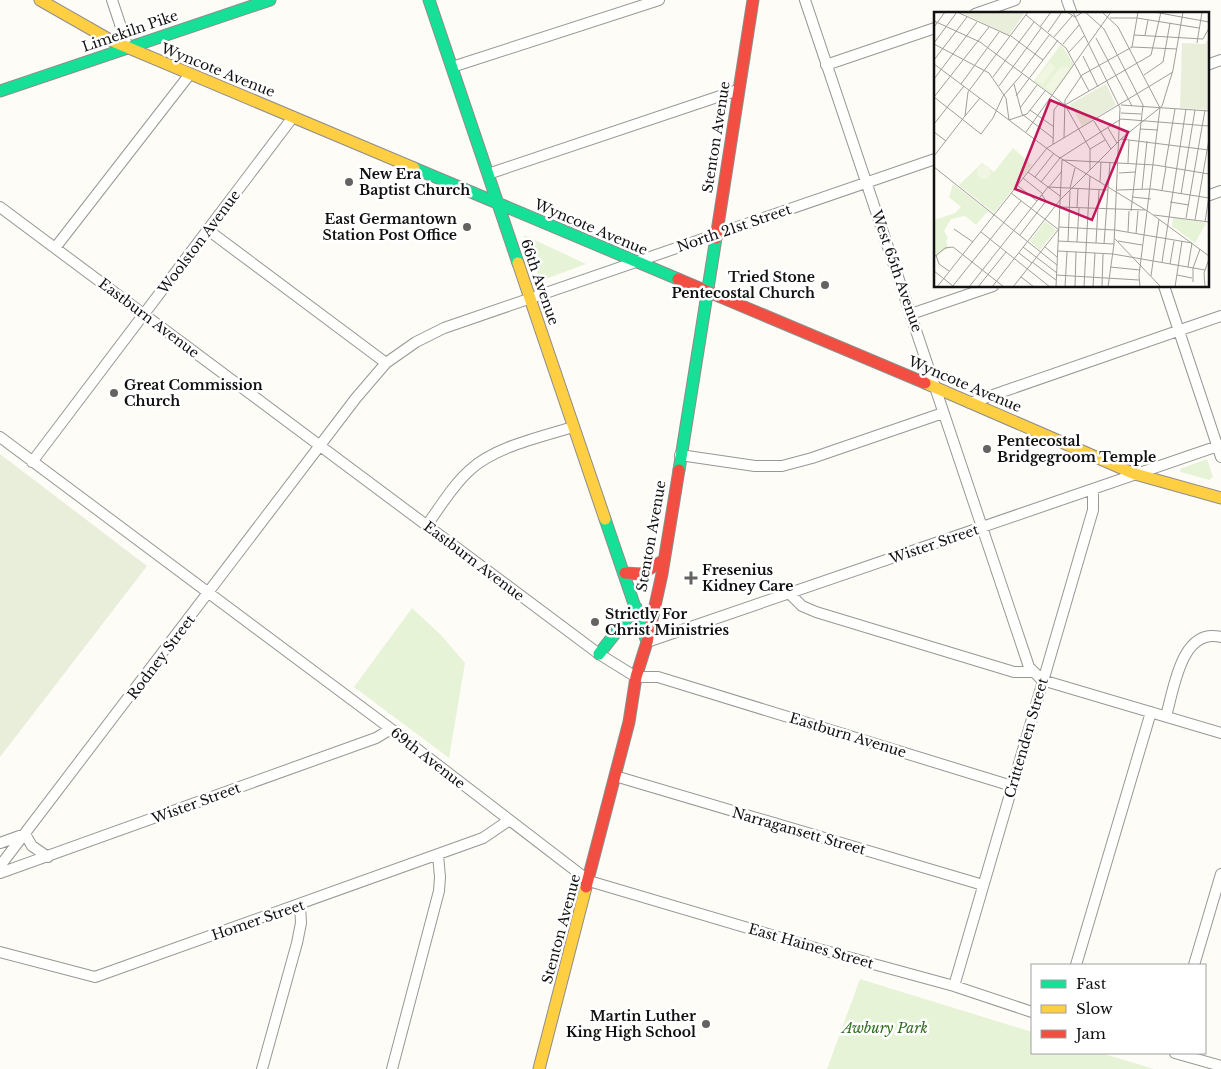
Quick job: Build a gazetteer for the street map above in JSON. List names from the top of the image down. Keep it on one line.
{"streets":{"street":["Limekiln Pike","Wyncote Avenue","Stenton Avenue","North 21st Street","Woolston Avenue","West 65th Avenue","66th Avenue","Eastburn Avenue","Wister Street","Rodney Street","Crittenden Street","69th Avenue","Narragansett Street","Homer Street","East Haines Street"]},"crossings":[["Limekiln Pike","Wyncote Avenue"],["Wyncote Avenue","Stenton Avenue"],["Wyncote Avenue","North 21st Street"],["Wyncote Avenue","Woolston Avenue"],["Wyncote Avenue","West 65th Avenue"],["Wyncote Avenue","66th Avenue"],["Wyncote Avenue","Wister Street"],["Stenton Avenue","North 21st Street"],["Stenton Avenue","66th Avenue"],["Stenton Avenue","Eastburn Avenue"],["Stenton Avenue","Wister Street"],["Stenton Avenue","69th Avenue"],["Stenton Avenue","Narragansett Street"],["Stenton Avenue","East Haines Street"],["North 21st Street","West 65th Avenue"],["North 21st Street","66th Avenue"],["North 21st Street","Eastburn Avenue"],["North 21st Street","Rodney Street"],["Woolston Avenue","Eastburn Avenue"],["West 65th Avenue","Wister Street"],["West 65th Avenue","Crittenden Street"],["66th Avenue","Wister Street"],["Eastburn Avenue","Rodney Street"],["Eastburn Avenue","Crittenden Street"],["Wister Street","Crittenden Street"],["Wister Street","69th Avenue"],["Rodney Street","69th Avenue"],["Crittenden Street","Narragansett Street"],["Crittenden Street","East Haines Street"],["69th Avenue","Homer Street"],["69th Avenue","East Haines Street"]],"parks":["Awbury Park"],"places":{"other":["New Era Baptist Church","East Germantown Station Post Office","Tried Stone Pentecostal Church","Great Commission Church","Pentecostal Bridgegroom Temple","Strictly For Christ Ministries","Martin Luther King High School"],"health":["Fresenius Kidney Care"]},"legend":["Fast","Slow","Jam"]}
